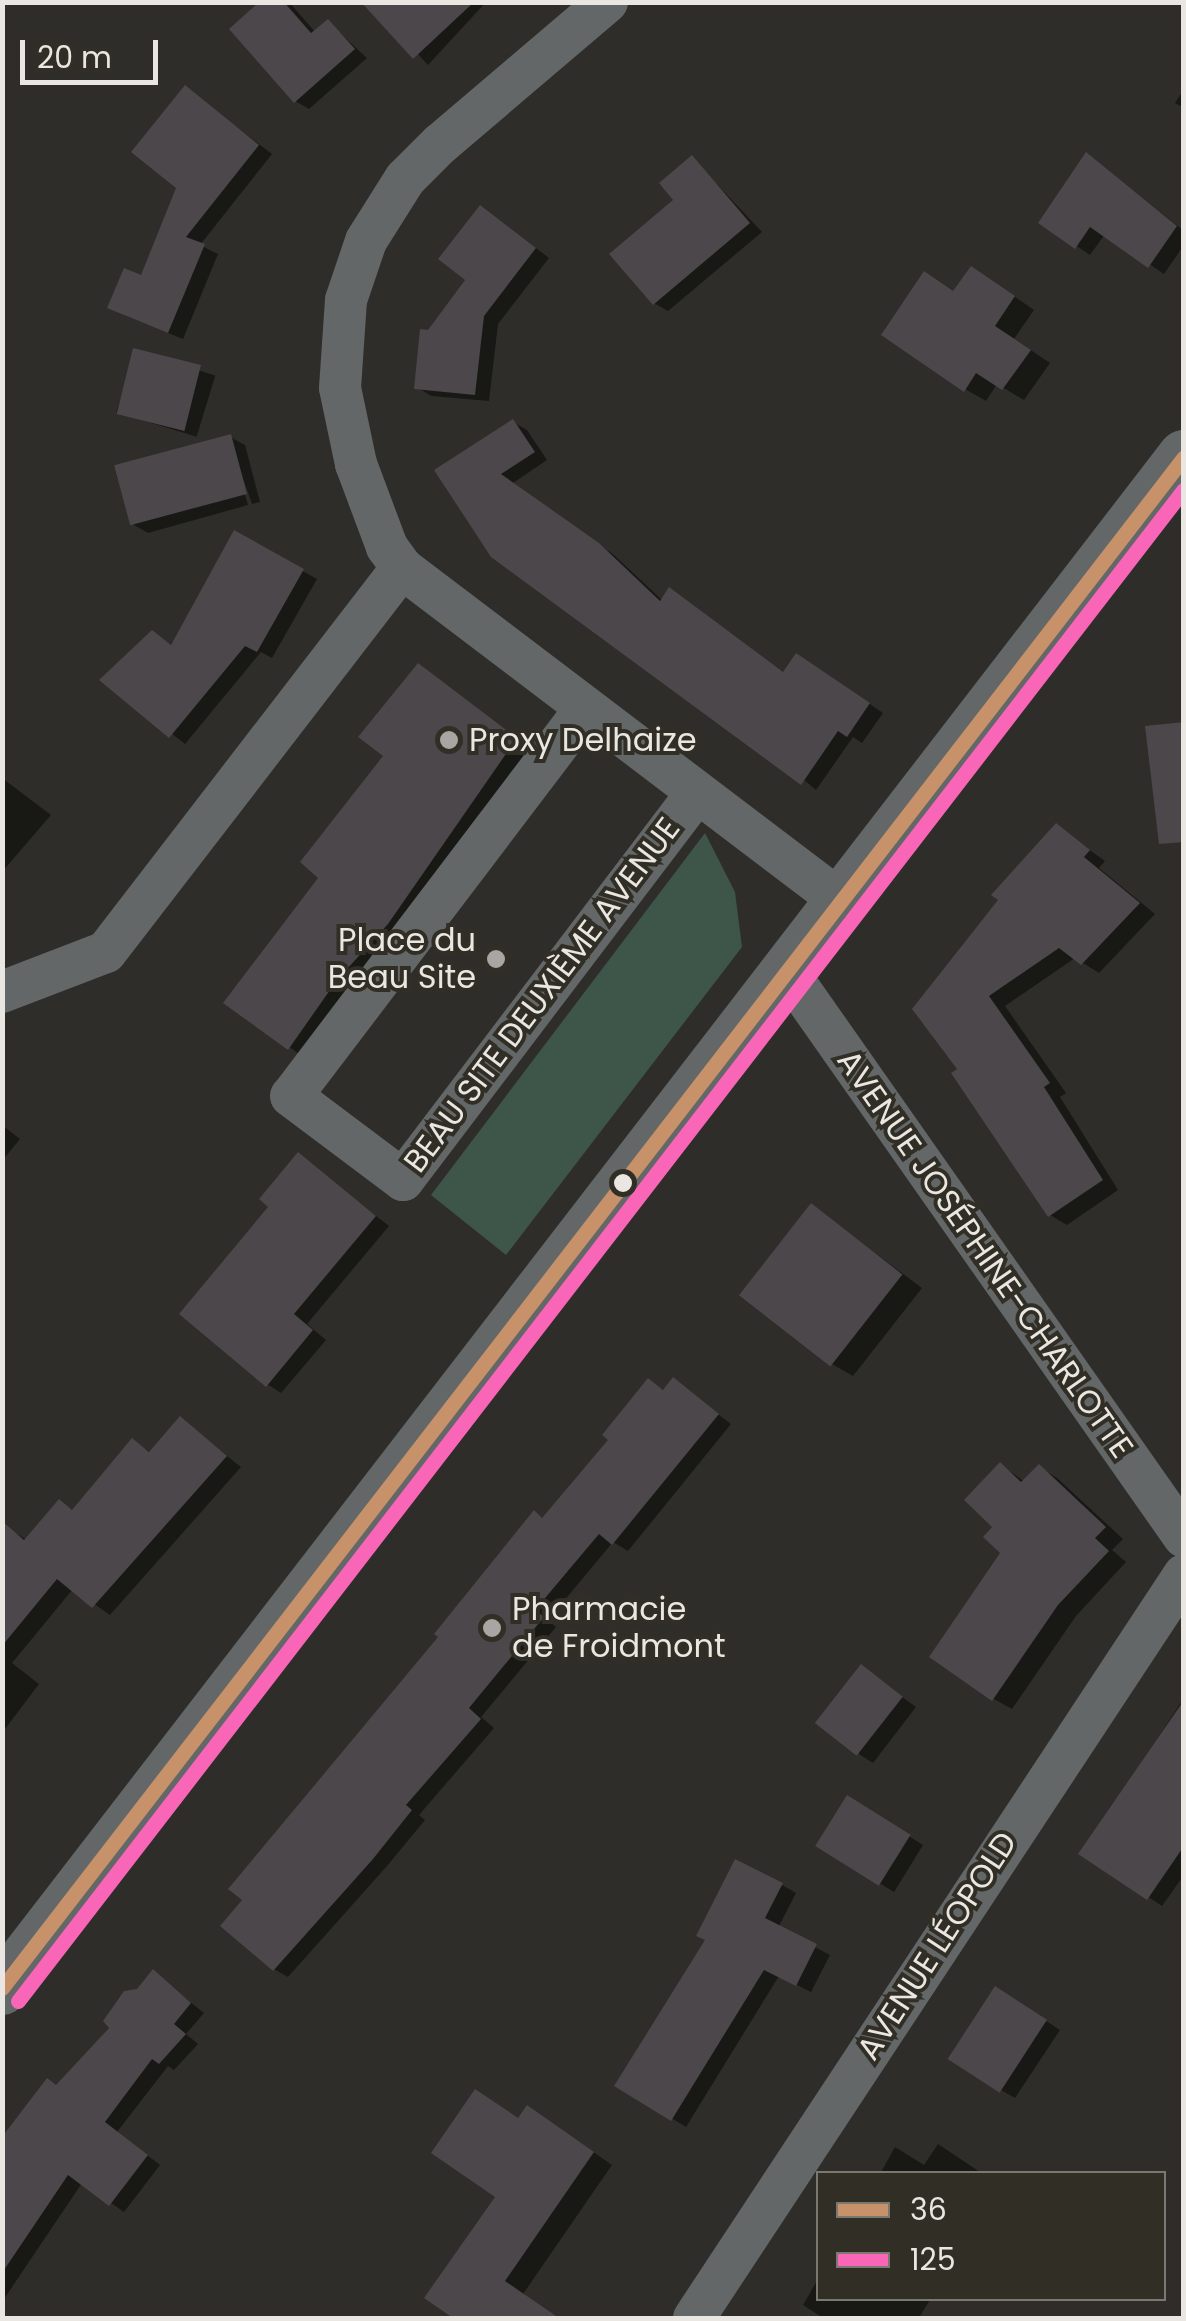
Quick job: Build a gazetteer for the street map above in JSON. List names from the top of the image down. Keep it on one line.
{"streets":{"street":["BEAU SITE DEUXIÈME AVENUE","AVENUE JOSÉPHINE-CHARLOTTE","AVENUE LÉOPOLD"]},"places":["Proxy Delhaize","Place du Beau Site","Pharmacie de Froidmont"],"lines":["transit line 36","transit line 125"],"legend":["36","125"],"scale_bar":"20 m"}
